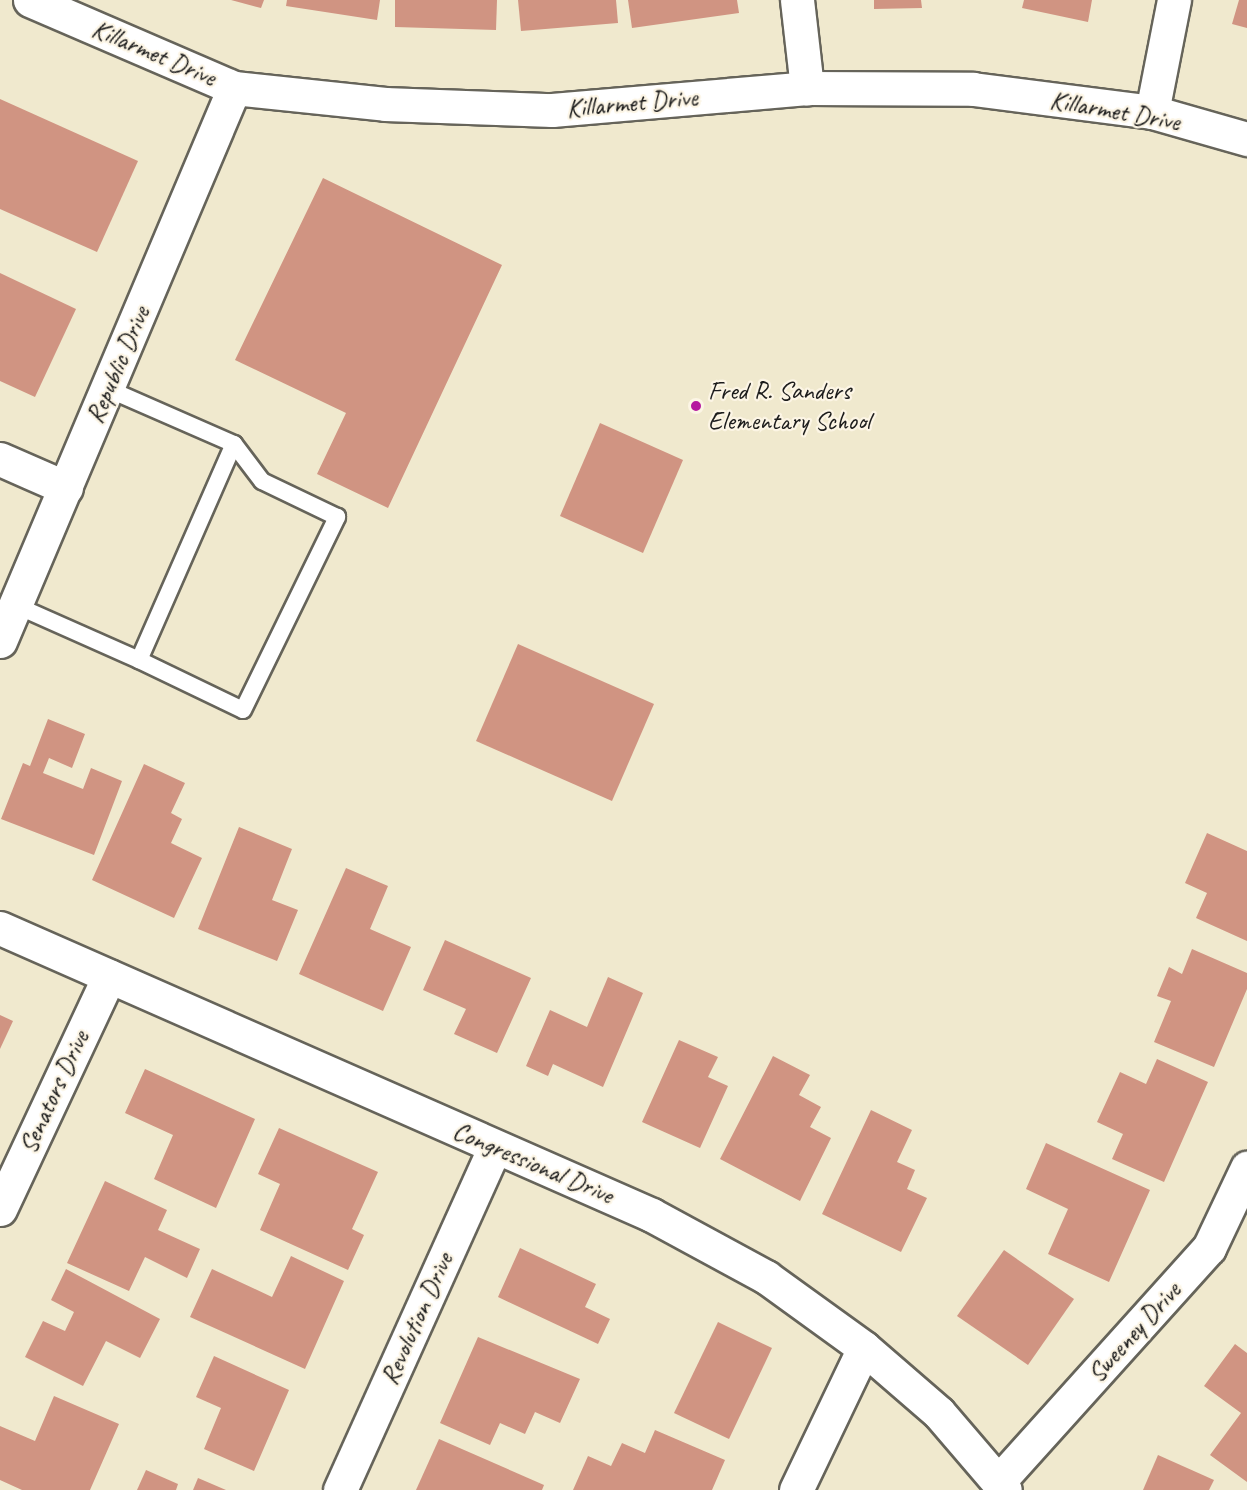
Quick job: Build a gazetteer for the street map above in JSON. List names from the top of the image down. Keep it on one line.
{"streets":{"street":["Killarmet Drive","Republic Drive","Senators Drive","Congressional Drive","Revolution Drive","Sweeney Drive"]},"crossings":[["Killarmet Drive","Republic Drive"],["Senators Drive","Congressional Drive"],["Congressional Drive","Revolution Drive"],["Congressional Drive","Sweeney Drive"]],"places":["Fred R. Sanders Elementary School"]}
